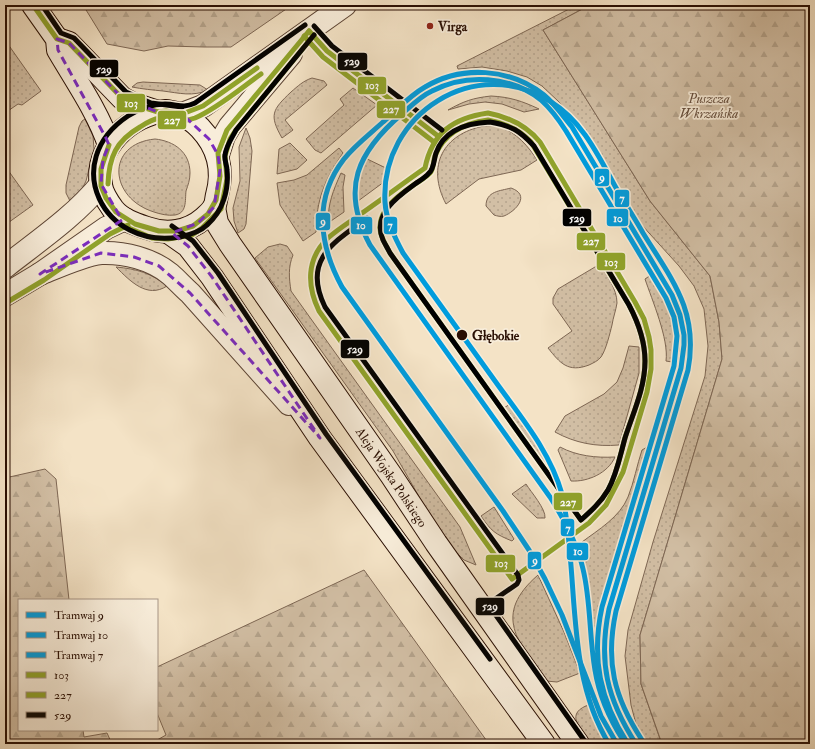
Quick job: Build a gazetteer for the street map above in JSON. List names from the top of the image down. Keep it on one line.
{"streets":{"main road":["Aleja Wojska Polskiego"]},"parks":["Puszcza Wkrzańska"],"places":["Virga","Głębokie"],"lines":["transit line 103","transit line 529","transit line 227","tram line 9","tram line 10","tram line 7"],"legend":["Tramwaj 9","Tramwaj 10","Tramwaj 7","103","227","529"]}
